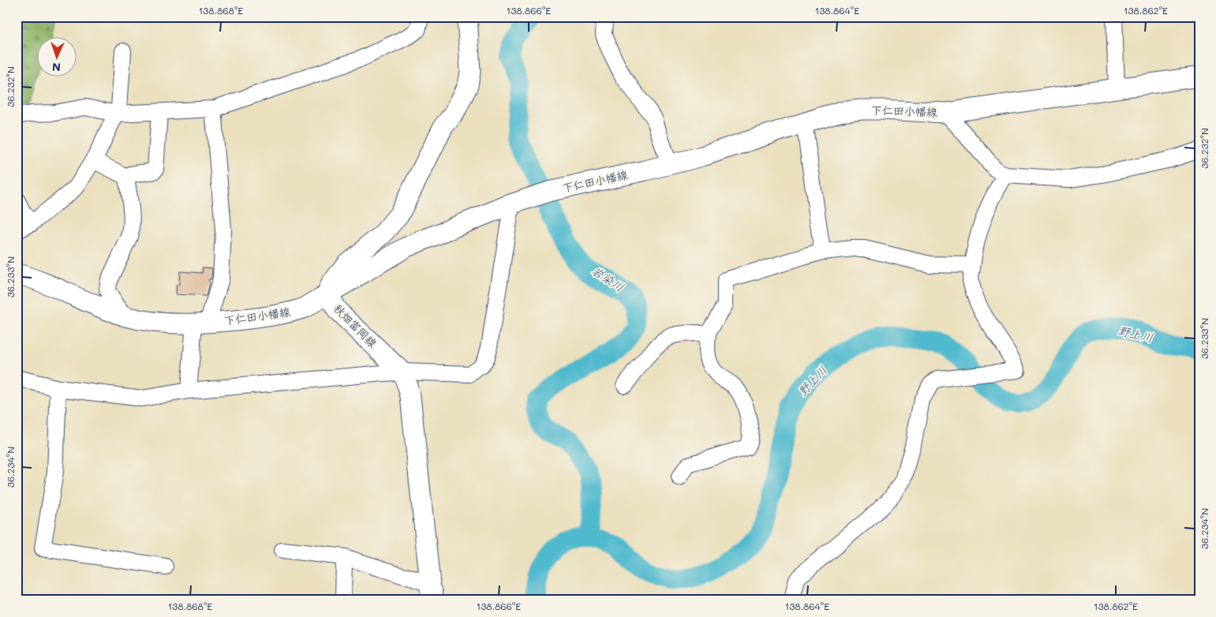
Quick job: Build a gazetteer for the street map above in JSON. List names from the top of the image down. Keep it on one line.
{"streets":{"main road":["下仁田小幡線","秋畑富岡線"]},"crossings":[["下仁田小幡線","秋畑富岡線"]],"water":["岩染川","野上川"],"north":"bottom","coordinates":["138.868°E","138.866°E","138.864°E","138.862°E","36.232°N","36.233°N","36.234°N"]}
